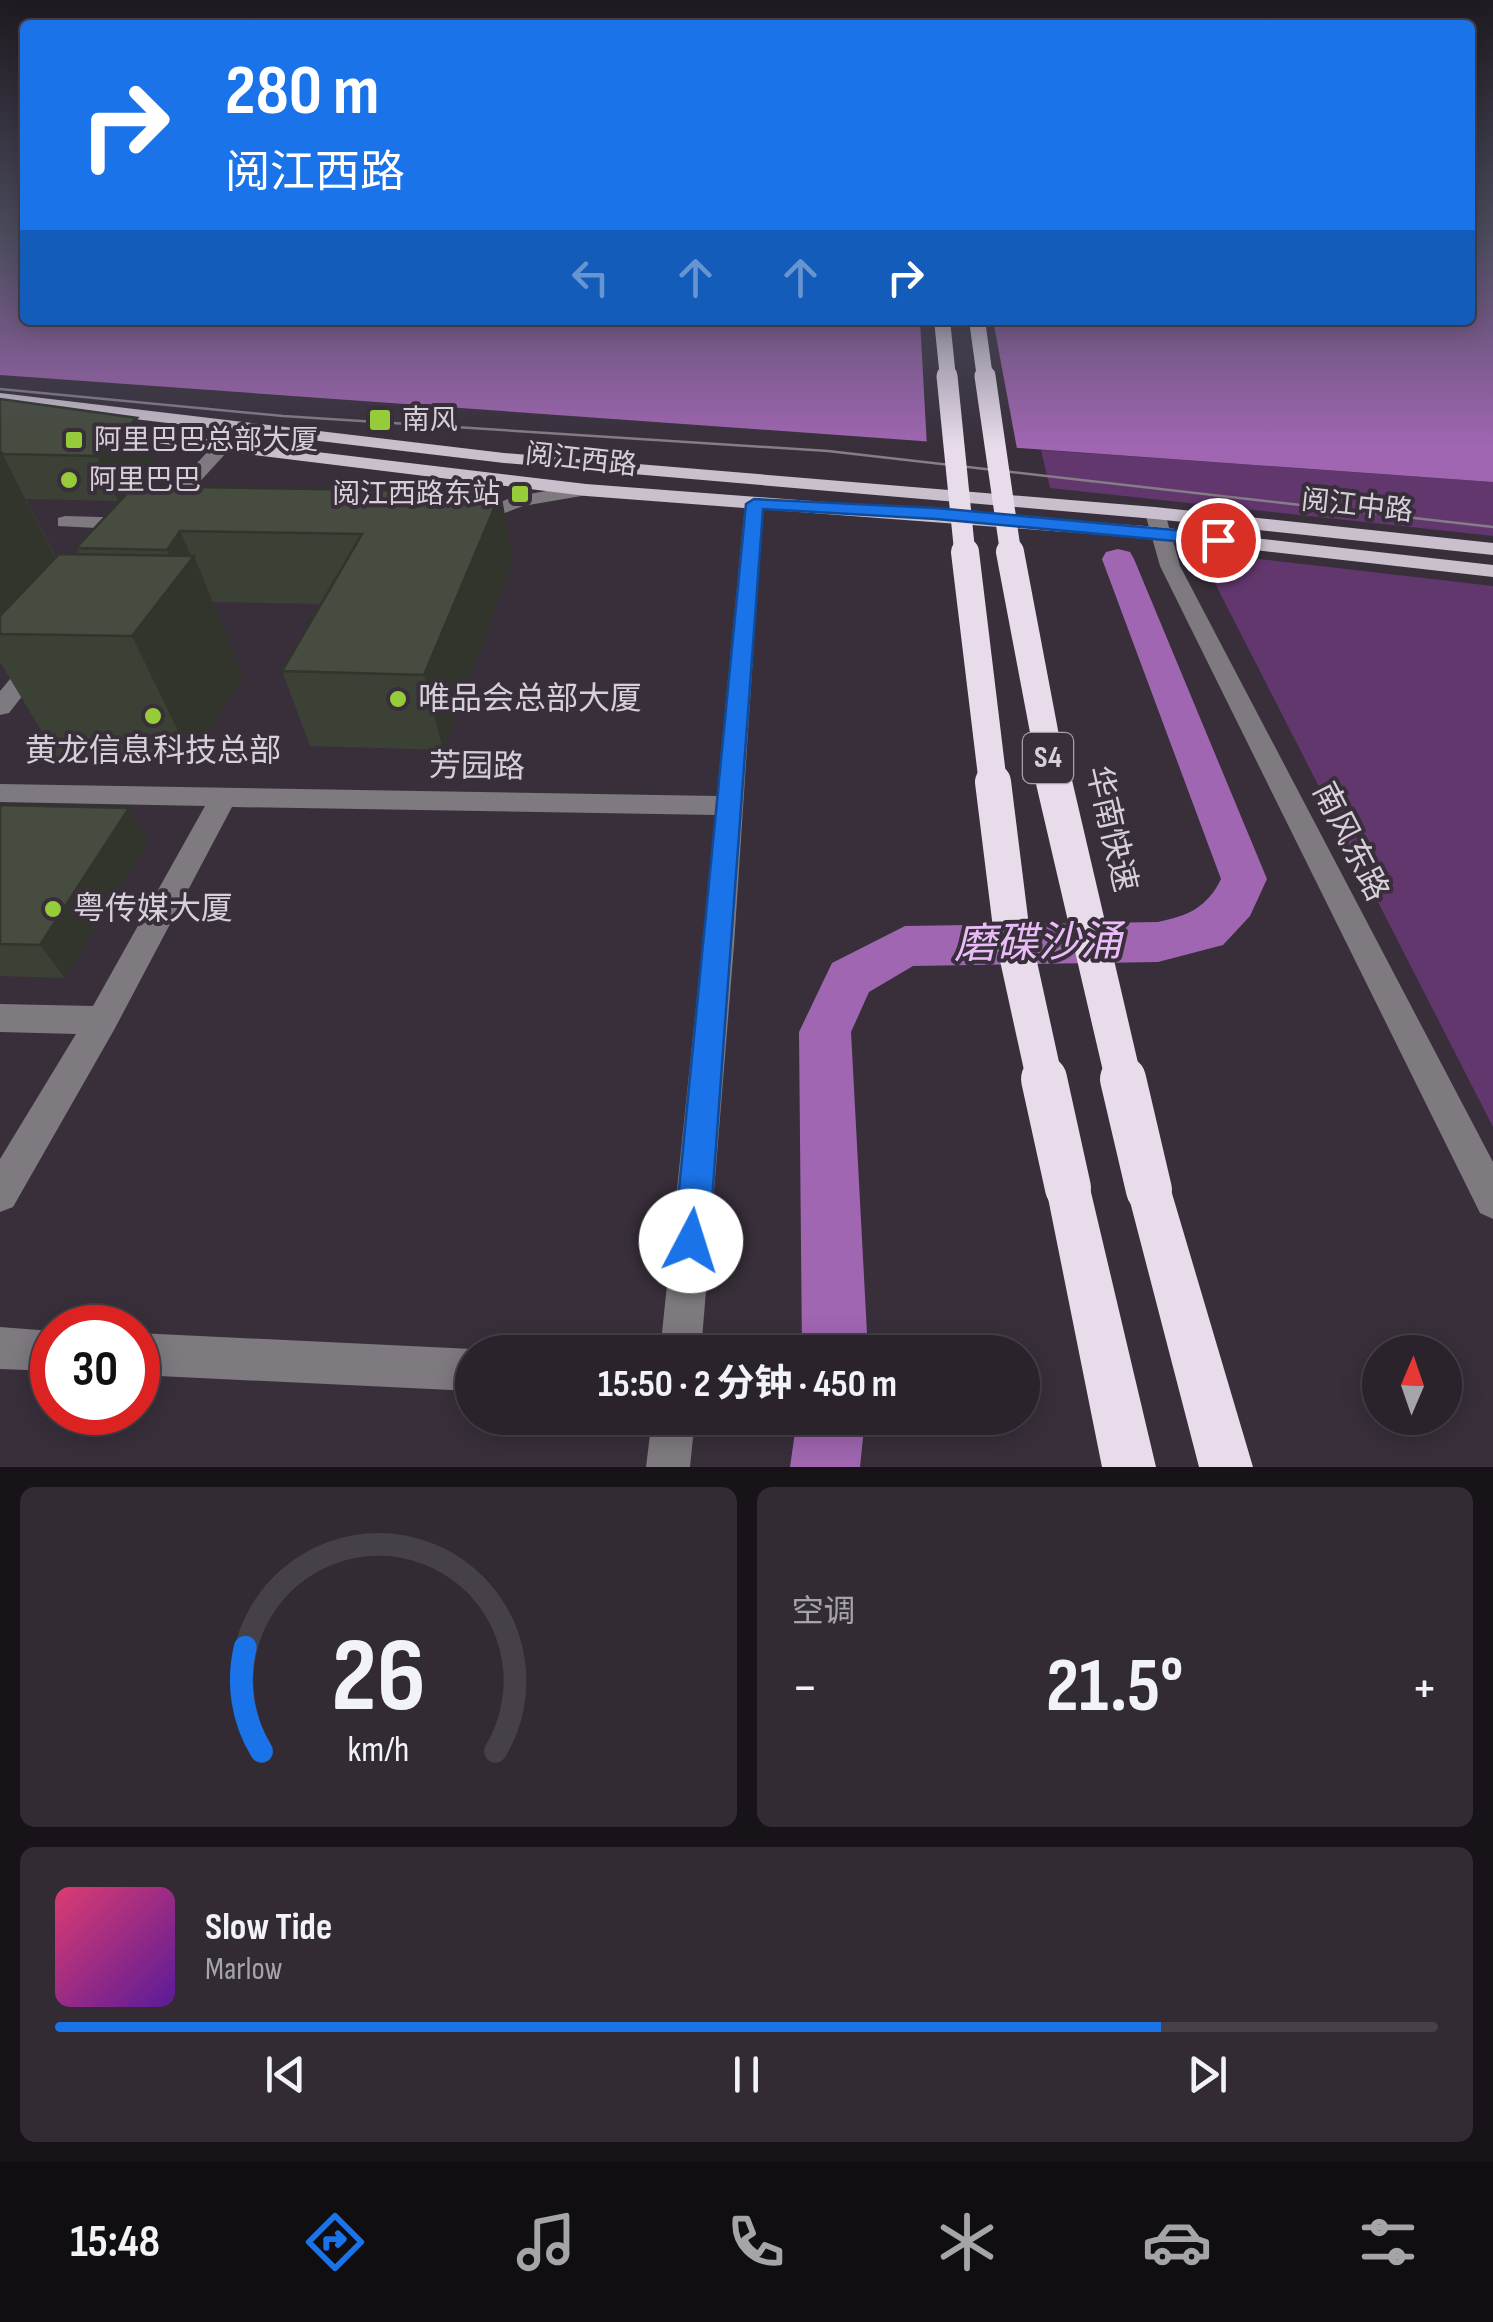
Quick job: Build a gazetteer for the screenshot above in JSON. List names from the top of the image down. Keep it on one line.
{"streets":{"highway":["S4","华南快速"],"main road":["阅江西路","阅江中路"],"street":["芳园路","南风东路"]},"crossings":[["阅江西路","阅江中路"],["阅江西路","南风东路"],["阅江中路","南风东路"]],"water":["磨碟沙涌"],"places":{"transit":["南风","阿里巴巴总部大厦","阅江西路东站"],"other":["阿里巴巴","唯品会总部大厦","黄龙信息科技总部","粤传媒大厦"]},"north":"top","page":{"turn":["280 m","阅江西路"],"limit":"30","trip":"15:50 · 2 分钟 · 450 m","tile":"空调","heat":["−","21.5°","+"],"song":["Slow Tide","Marlow"],"tabs":"15:48","gauge":["26","km/h"]}}
